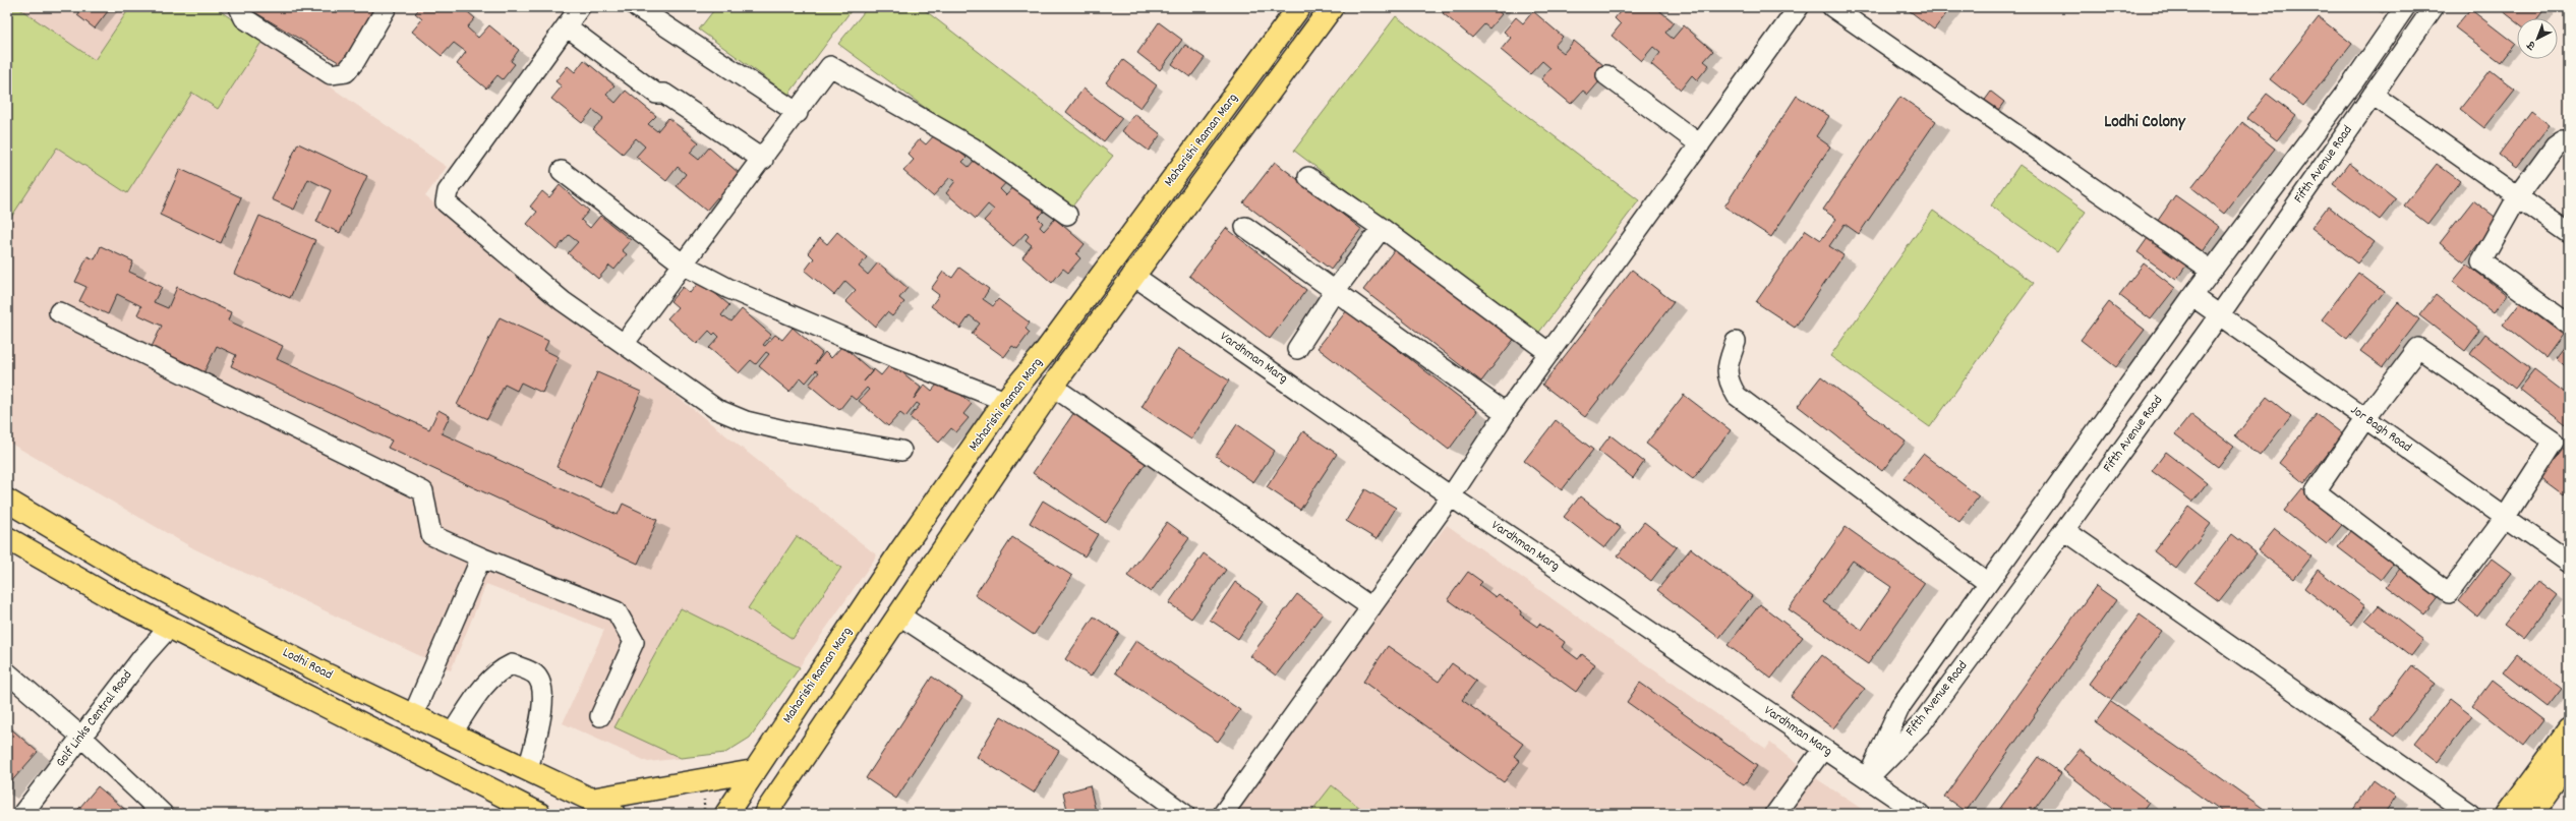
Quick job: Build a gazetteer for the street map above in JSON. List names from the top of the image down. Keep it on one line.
{"streets":{"main road":["Maharishi Raman Marg","Lodhi Road"],"street":["Fifth Avenue Road","Vardhman Marg","Jor Bagh Road","Golf Links Central Road"]},"crossings":[["Maharishi Raman Marg","Vardhman Marg"],["Fifth Avenue Road","Vardhman Marg"],["Fifth Avenue Road","Jor Bagh Road"]],"districts":["Lodhi Colony"],"north":"bottom left"}
